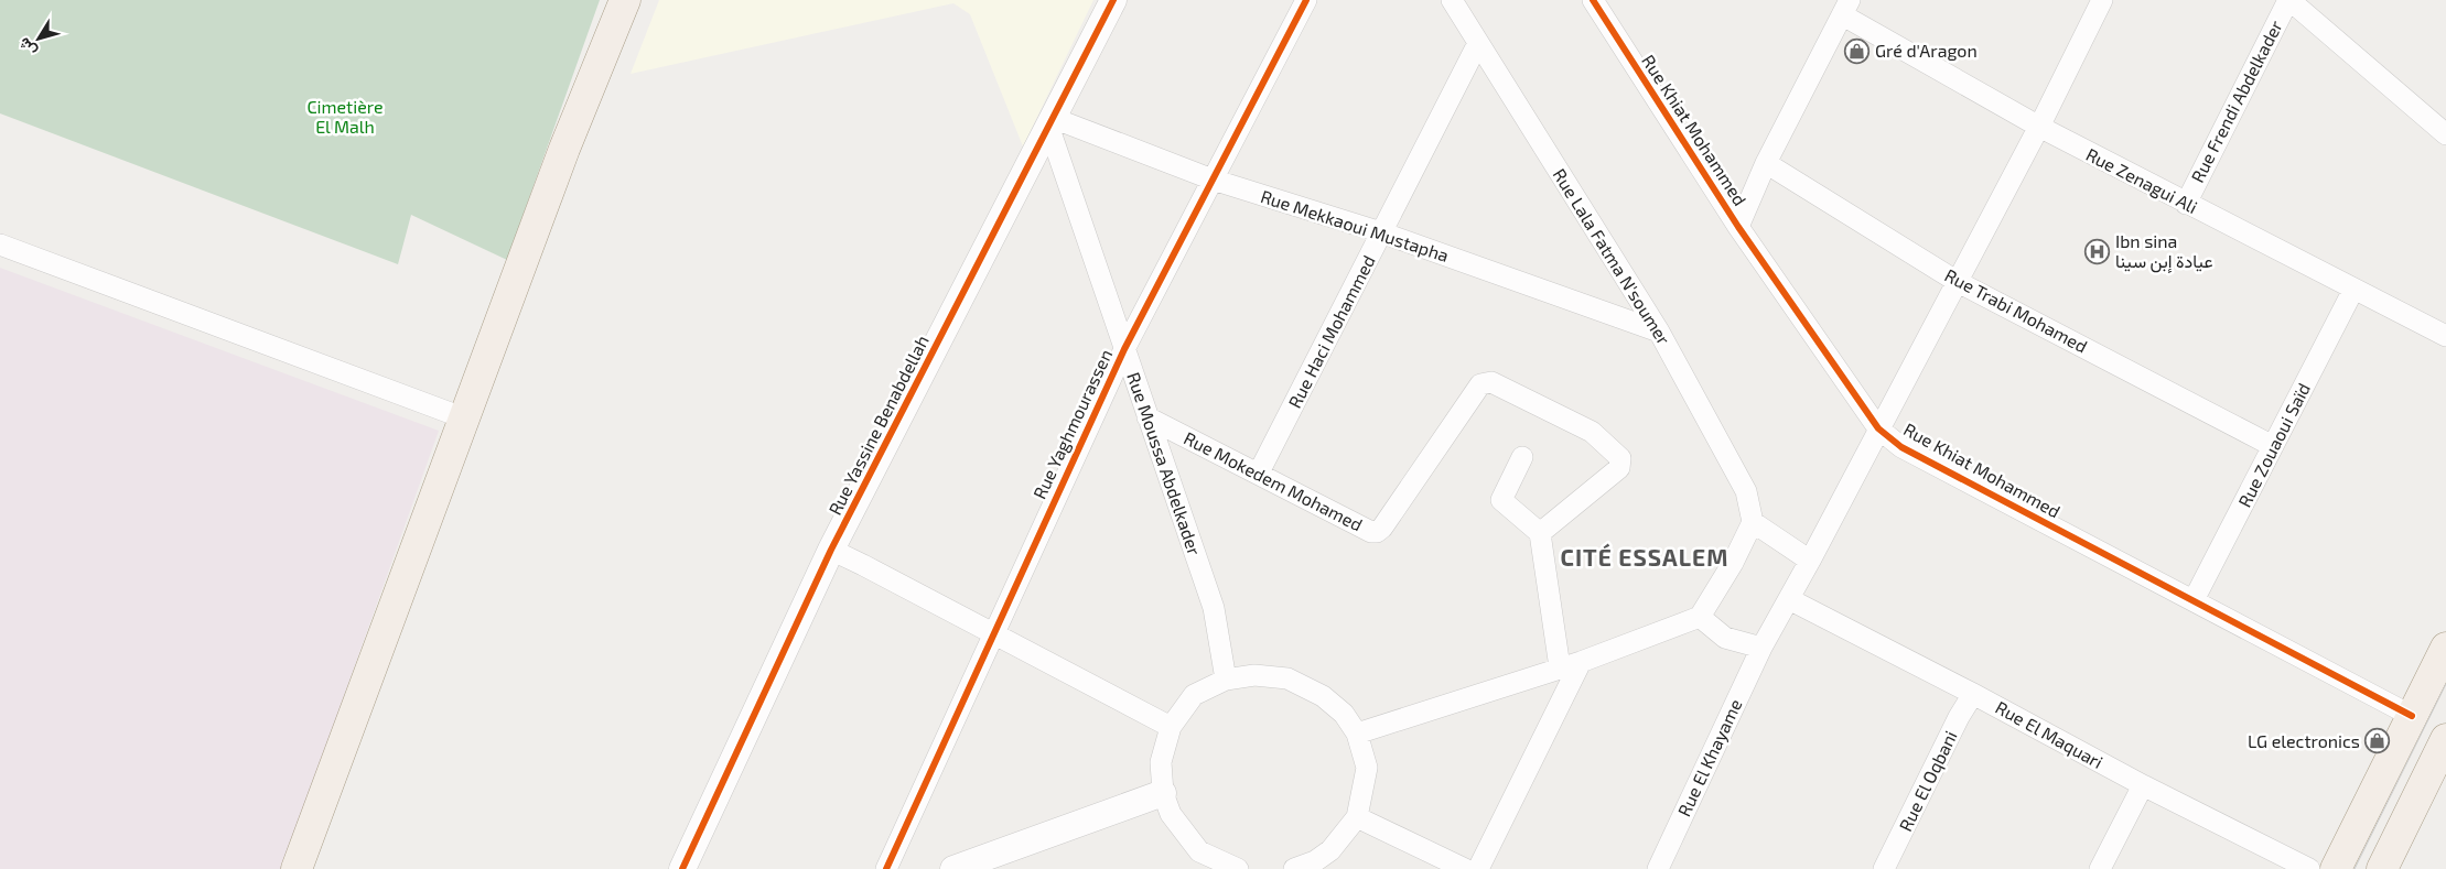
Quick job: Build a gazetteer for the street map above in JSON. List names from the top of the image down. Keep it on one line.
{"streets":{"street":["Rue Frendi Abdelkader","Rue Khiat Mohammed","Rue Zenagui Ali","Rue Mekkaoui Mustapha","Rue Lala Fatma N'soumer","Rue Trabi Mohamed","Rue Haci Mohammed","Rue Yaghmourassen","Rue Yassine Benabdellah","Rue Zouaoui Saïd","Rue Moussa Abdelkader","Rue Mokedem Mohamed","Rue El Maquari","Rue El Khayame","Rue El Oqbani"]},"crossings":[["Rue Frendi Abdelkader","Rue Zenagui Ali"],["Rue Khiat Mohammed","Rue Zouaoui Saïd"],["Rue Khiat Mohammed","Rue El Khayame"],["Rue Zenagui Ali","Rue Zouaoui Saïd"],["Rue Zenagui Ali","Rue El Khayame"],["Rue Mekkaoui Mustapha","Rue Lala Fatma N'soumer"],["Rue Mekkaoui Mustapha","Rue Haci Mohammed"],["Rue Mekkaoui Mustapha","Rue Yaghmourassen"],["Rue Mekkaoui Mustapha","Rue Yassine Benabdellah"],["Rue Mekkaoui Mustapha","Rue Moussa Abdelkader"],["Rue Lala Fatma N'soumer","Rue Haci Mohammed"],["Rue Trabi Mohamed","Rue Zouaoui Saïd"],["Rue Trabi Mohamed","Rue El Khayame"],["Rue Haci Mohammed","Rue Mokedem Mohamed"],["Rue Yaghmourassen","Rue Moussa Abdelkader"],["Rue Yassine Benabdellah","Rue Moussa Abdelkader"],["Rue Moussa Abdelkader","Rue Mokedem Mohamed"],["Rue El Maquari","Rue El Khayame"],["Rue El Maquari","Rue El Oqbani"]],"districts":["CITÉ ESSALEM"],"parks":["Cimetière El Malh"],"places":{"shop":["Gré d'Aragon","LG electronics"],"hospital":["Ibn sina عيادة إبن سينا"]},"north":"bottom left"}
